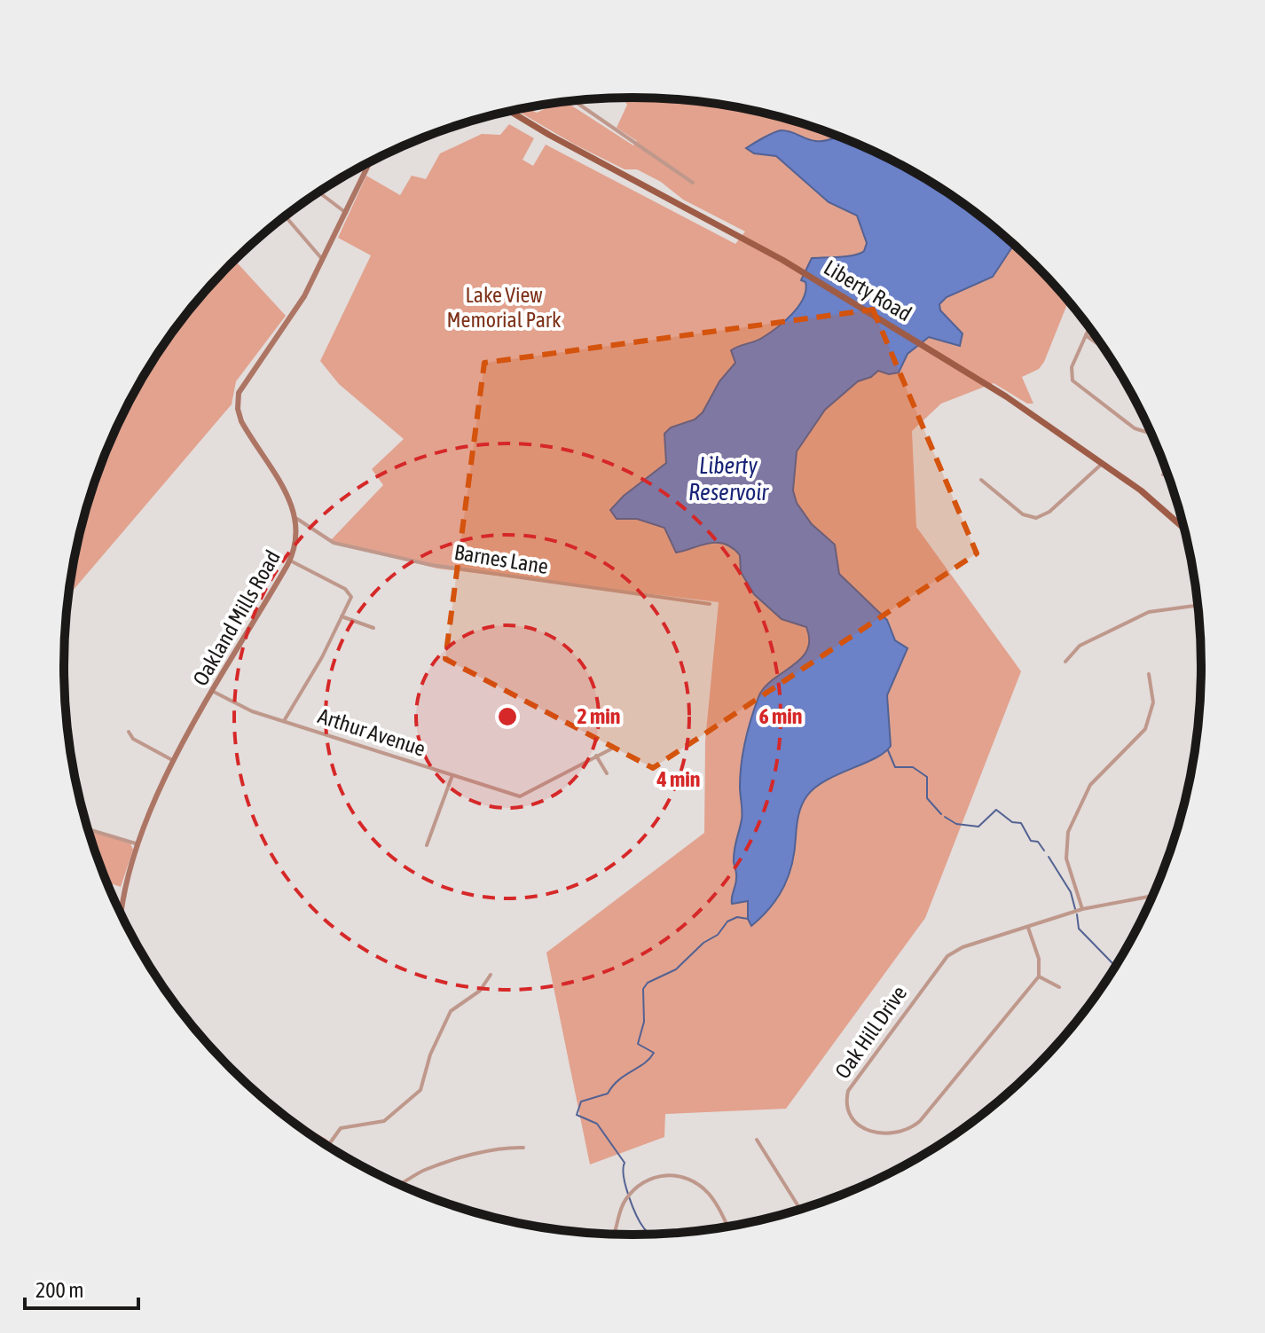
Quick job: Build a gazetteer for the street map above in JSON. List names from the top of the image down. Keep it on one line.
{"streets":{"main road":["Liberty Road"],"street":["Barnes Lane","Oakland Mills Road","Arthur Avenue","Oak Hill Drive"]},"crossings":[["Barnes Lane","Oakland Mills Road"],["Oakland Mills Road","Arthur Avenue"]],"water":["Liberty Reservoir"],"parks":["Lake View Memorial Park"],"scale_bar":"200 m","rings":["2 min","6 min","4 min"]}
